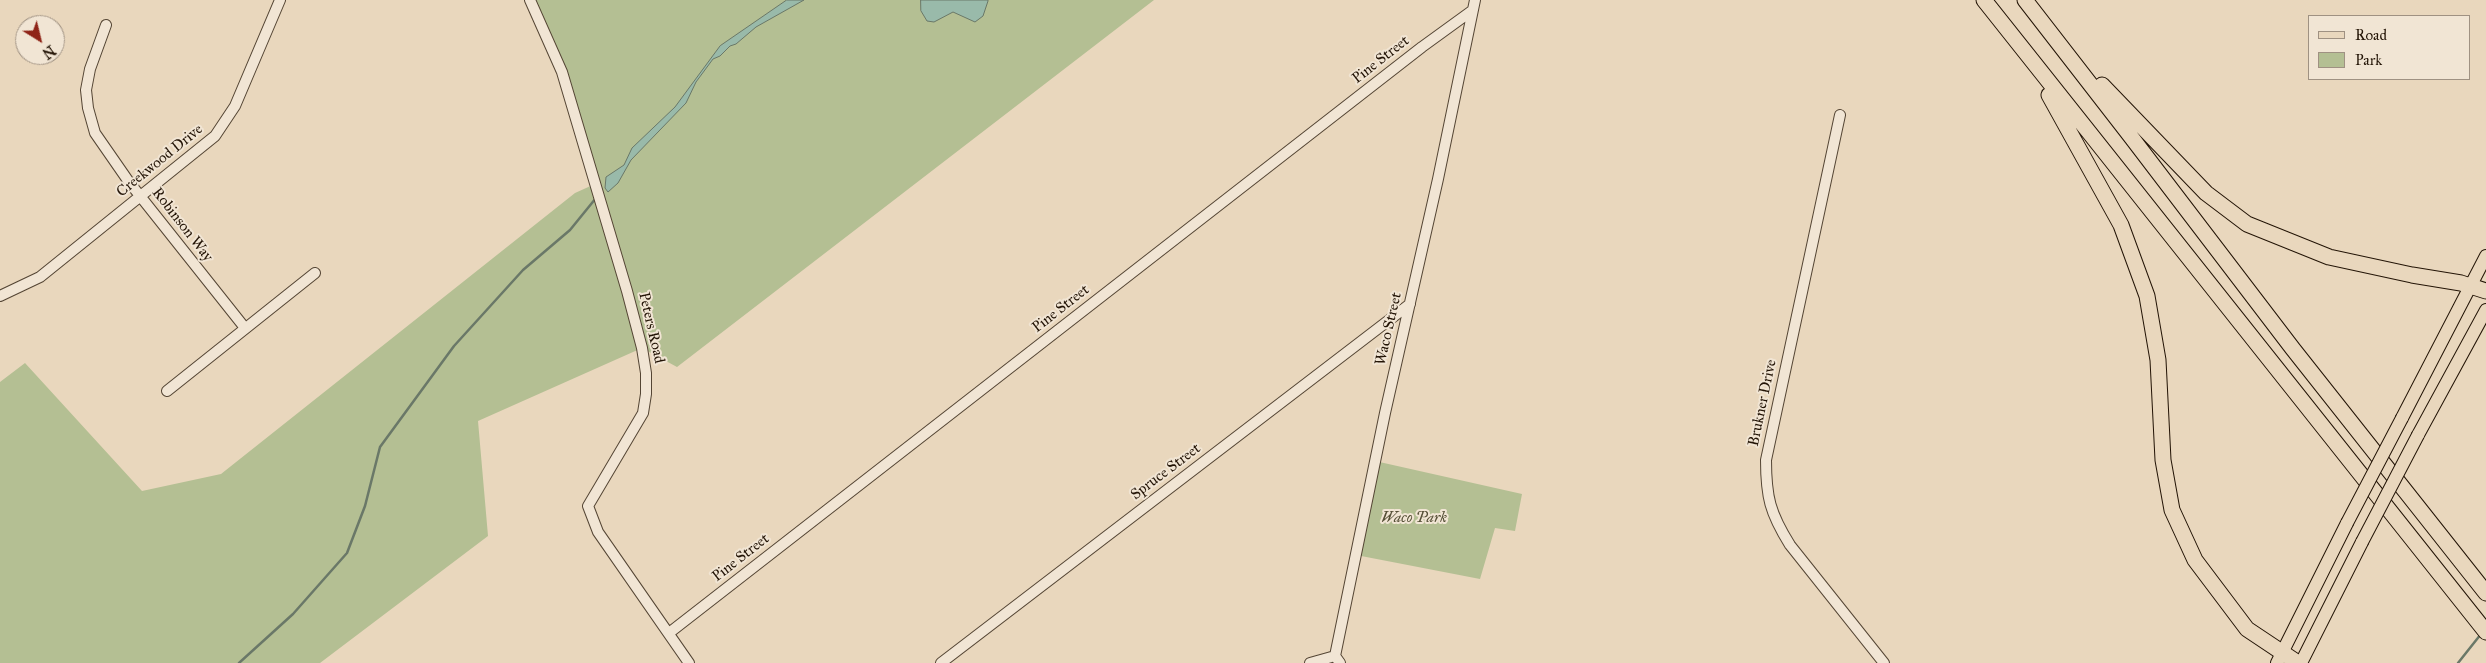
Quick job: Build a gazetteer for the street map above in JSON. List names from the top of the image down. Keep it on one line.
{"streets":{"street":["Pine Street","Creekwood Drive","Robinson Way","Peters Road","Waco Street","Brukner Drive","Spruce Street"]},"crossings":[["Pine Street","Peters Road"],["Pine Street","Waco Street"],["Creekwood Drive","Robinson Way"],["Waco Street","Spruce Street"]],"parks":["Waco Park"],"legend":["Road","Park"],"north":"bottom right"}
